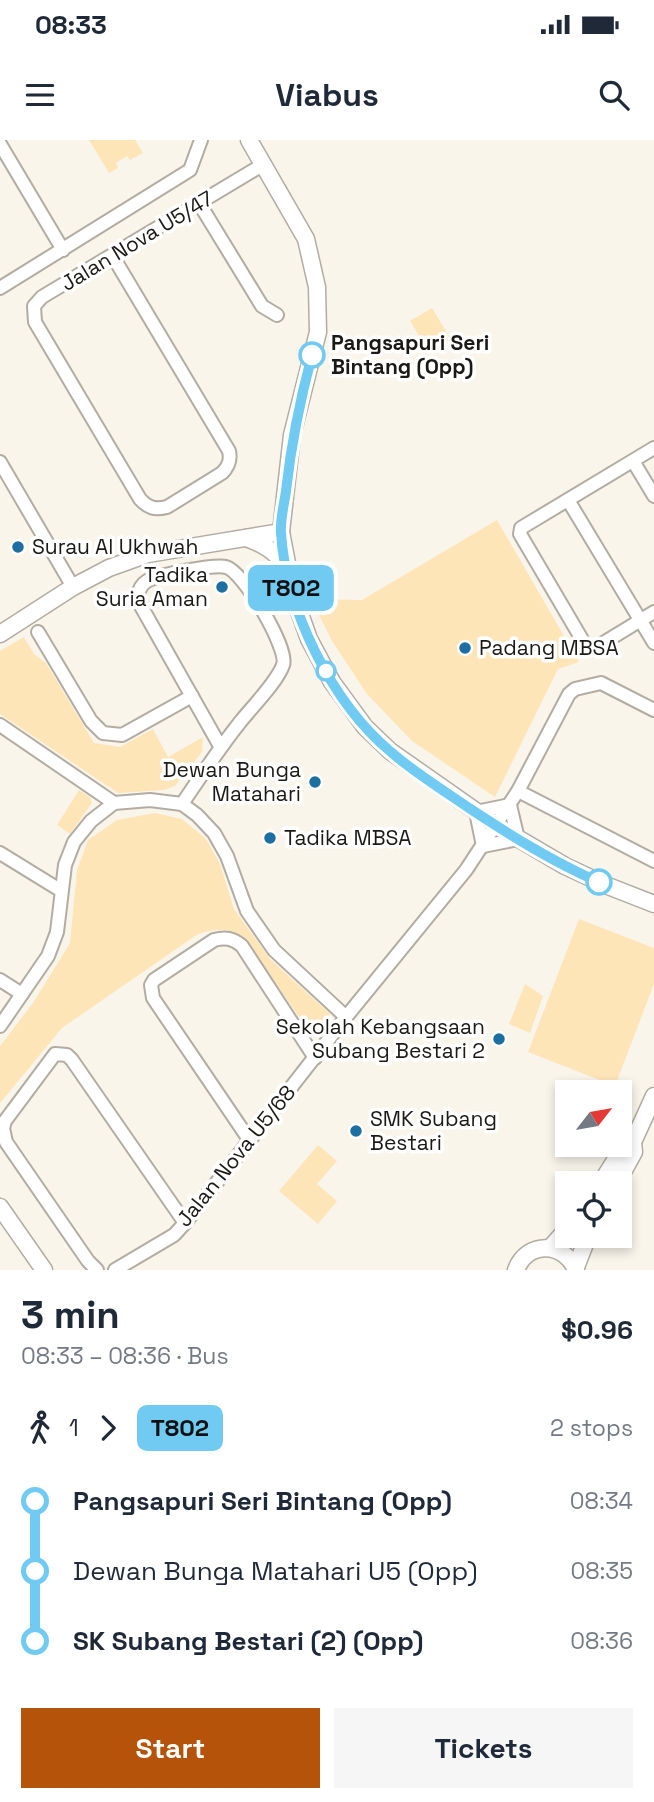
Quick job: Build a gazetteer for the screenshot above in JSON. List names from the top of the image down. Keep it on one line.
{"streets":{"street":["Jalan Nova U5/47","Jalan Nova U5/68"]},"places":["Pangsapuri Seri Bintang (Opp)","Surau Al Ukhwah","Tadika Suria Aman","Padang MBSA","Dewan Bunga Matahari","Tadika MBSA","Sekolah Kebangsaan Subang Bestari 2","SMK Subang Bestari"],"lines":["bus line T802"],"north":"top right","page":{"status":"08:33","header":"Viabus","on_map":"T802","heading":["3 min","08:33 – 08:36 · Bus","$0.96"],"legs":["1","T802","2 stops"],"list":[{"name":"Pangsapuri Seri Bintang (Opp)","value":"08:34"},{"name":"Dewan Bunga Matahari U5 (Opp)","value":"08:35"},{"name":"SK Subang Bestari (2) (Opp)","value":"08:36"}],"buttons":["Start","Tickets"]}}
